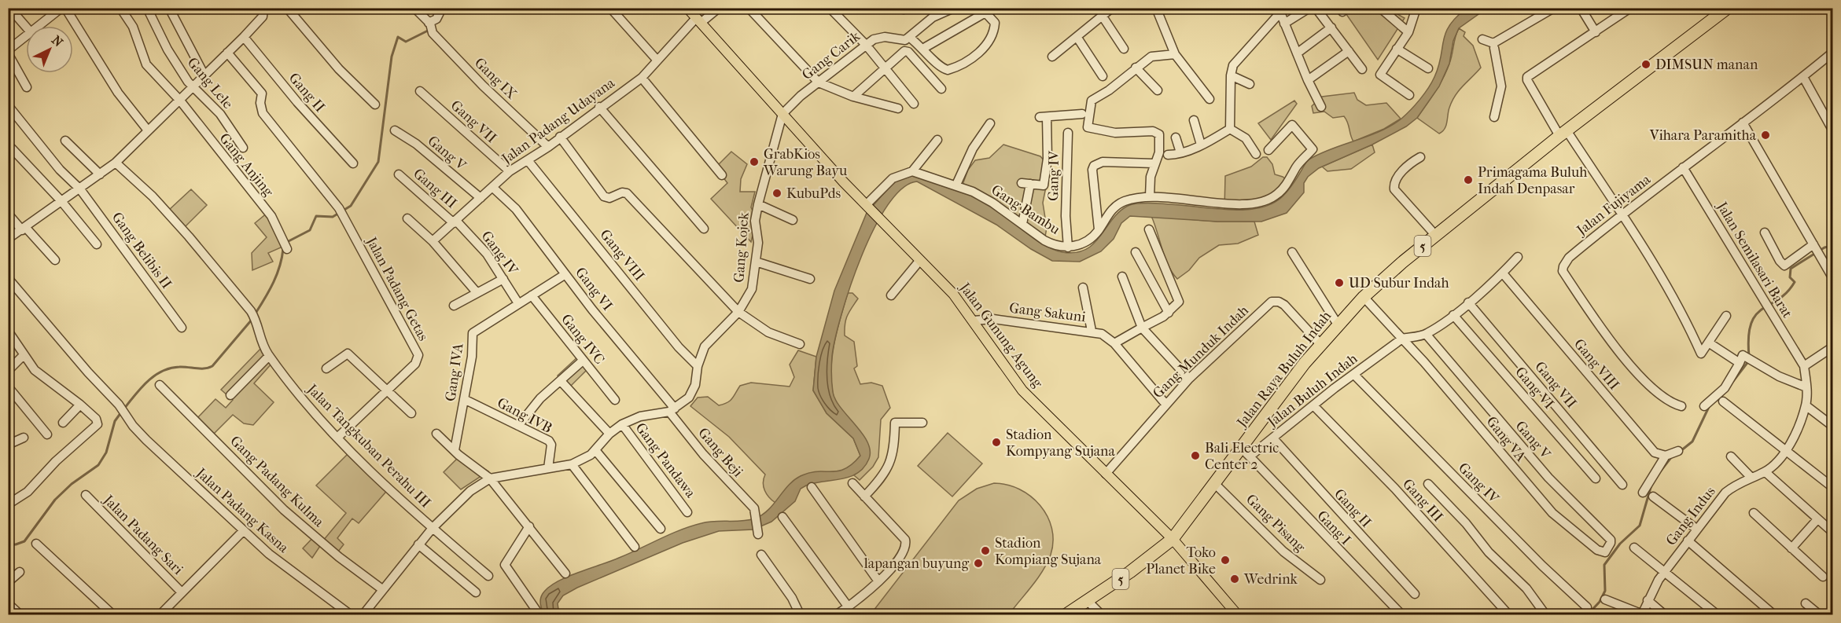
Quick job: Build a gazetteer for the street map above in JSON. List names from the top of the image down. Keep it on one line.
{"streets":{"highway":["5","Jalan Raya Buluh Indah"],"main road":["Jalan Gunung Agung"],"street":["Gang Carik","Gang IX","Gang Lele","Gang II","Jalan Padang Udayana","Gang VII","Gang V","Gang Anjing","Gang IV","Gang III","Jalan Fujiyama","Gang Bambu","Gang Kojek","Gang Belibis II","Gang VIII","Jalan Semilasari Barat","Jalan Padang Getas","Gang VI","Gang Sakuni","Gang IVC","Gang Munduk Indah","Gang IVA","Jalan Buluh Indah","Gang IVB","Gang VA","Jalan Tangkuban Perahu III","Gang Beji","Gang Pandawa","Gang Padang Kulma","Jalan Padang Kasna","Gang Indus","Gang Pisang","Gang I","Jalan Padang Sari"]},"crossings":[["Gang Carik","Gang Kojek"],["Gang Carik","Jalan Gunung Agung"],["Gang IX","Jalan Padang Udayana"],["Gang II","Jalan Buluh Indah"],["Jalan Padang Udayana","Gang VII"],["Jalan Padang Udayana","Gang V"],["Jalan Padang Udayana","Gang IV"],["Jalan Padang Udayana","Gang III"],["Jalan Padang Udayana","Gang VIII"],["Jalan Padang Udayana","Gang VI"],["Jalan Padang Udayana","Jalan Gunung Agung"],["Gang VII","Jalan Buluh Indah"],["Gang V","Jalan Buluh Indah"],["Gang V","Gang VA"],["Gang IV","Gang III"],["Gang IV","Gang Bambu"],["Gang IV","Gang IVA"],["Gang IV","Jalan Buluh Indah"],["Gang III","Jalan Buluh Indah"],["Jalan Fujiyama","Jalan Semilasari Barat"],["5","Jalan Gunung Agung"],["5","Jalan Raya Buluh Indah"],["Gang Kojek","Gang VIII"],["Gang Kojek","Gang VI"],["Gang Kojek","Jalan Gunung Agung"],["Gang Kojek","Gang Beji"],["Gang VIII","Jalan Buluh Indah"],["Jalan Semilasari Barat","Gang Indus"],["Jalan Padang Getas","Jalan Tangkuban Perahu III"],["Gang VI","Gang IVA"],["Gang VI","Jalan Buluh Indah"],["Gang VI","Gang Beji"],["Gang Sakuni","Jalan Gunung Agung"],["Gang Sakuni","Gang Munduk Indah"],["Jalan Gunung Agung","Gang Munduk Indah"],["Jalan Gunung Agung","Jalan Raya Buluh Indah"],["Gang IVC","Gang IVA"],["Gang Munduk Indah","Jalan Raya Buluh Indah"],["Jalan Raya Buluh Indah","Jalan Buluh Indah"],["Jalan Raya Buluh Indah","Gang Pisang"],["Jalan Raya Buluh Indah","Gang I"],["Gang IVA","Gang IVB"],["Jalan Buluh Indah","Gang VA"],["Jalan Buluh Indah","Gang I"]],"places":["DIMSUN manan","Vihara Paramitha","GrabKios Warung Bayu","Primagama Buluh Indah Denpasar","KubuPds","UD Subur Indah","Stadion Kompyang Sujana","Bali Electric Center 2","Stadion Kompiang Sujana","Toko Planet Bike","lapangan buyung","Wedrink"],"north":"top right"}
